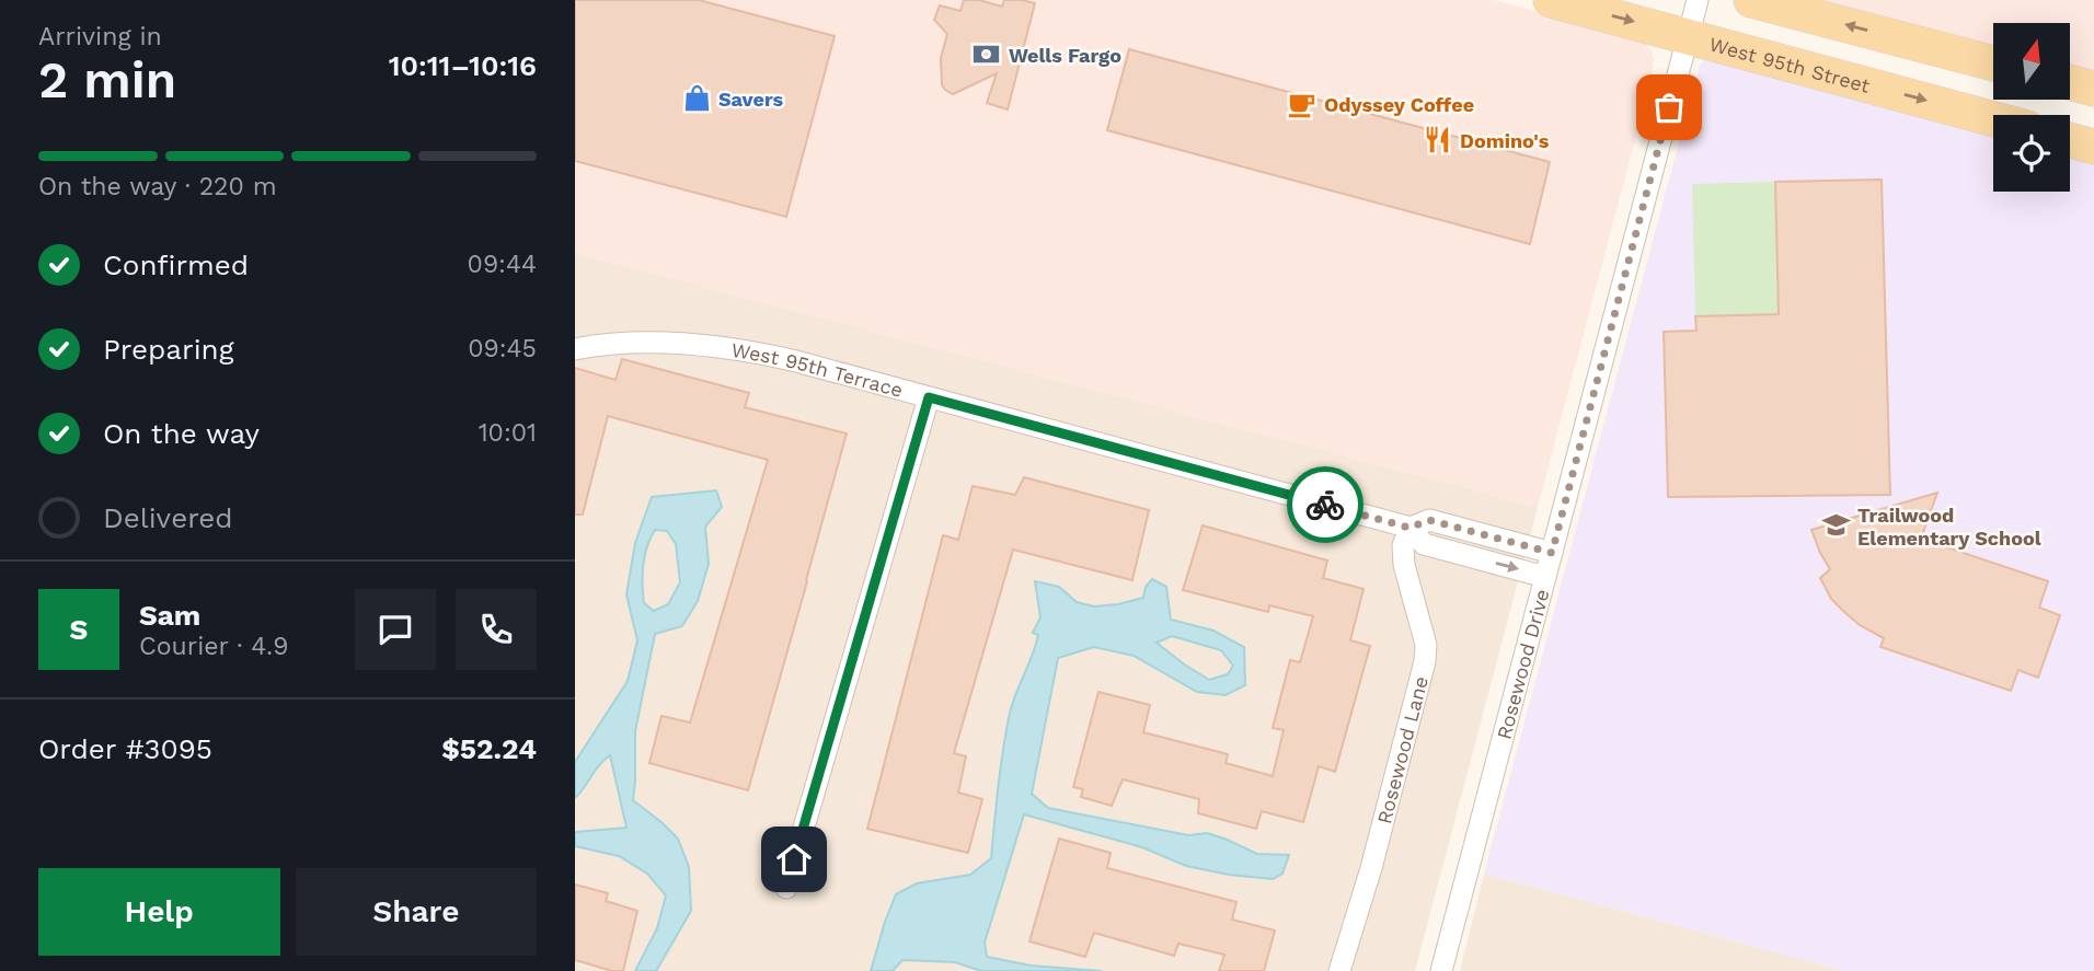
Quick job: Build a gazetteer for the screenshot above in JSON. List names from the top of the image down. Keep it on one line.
{"streets":{"main road":["West 95th Street"],"street":["West 95th Terrace","Rosewood Drive","Rosewood Lane"]},"crossings":[["West 95th Street","Rosewood Drive"],["West 95th Terrace","Rosewood Drive"],["West 95th Terrace","Rosewood Lane"]],"places":{"bank":["Wells Fargo"],"shop":["Savers"],"cafe":["Odyssey Coffee"],"restaurant":["Domino's"],"school or university":["Trailwood Elementary School"]},"north":"top","page":{"heading":["2 min","Arriving in","10:11–10:16"],"panel":["Sam","Courier · 4.9","Order #3095","$52.24"],"bar":"On the way · 220 m","list":[["Confirmed","09:44"],["Preparing","09:45"],["On the way","10:01"],"Delivered"],"round":"S","buttons":["Help","Share"]}}
